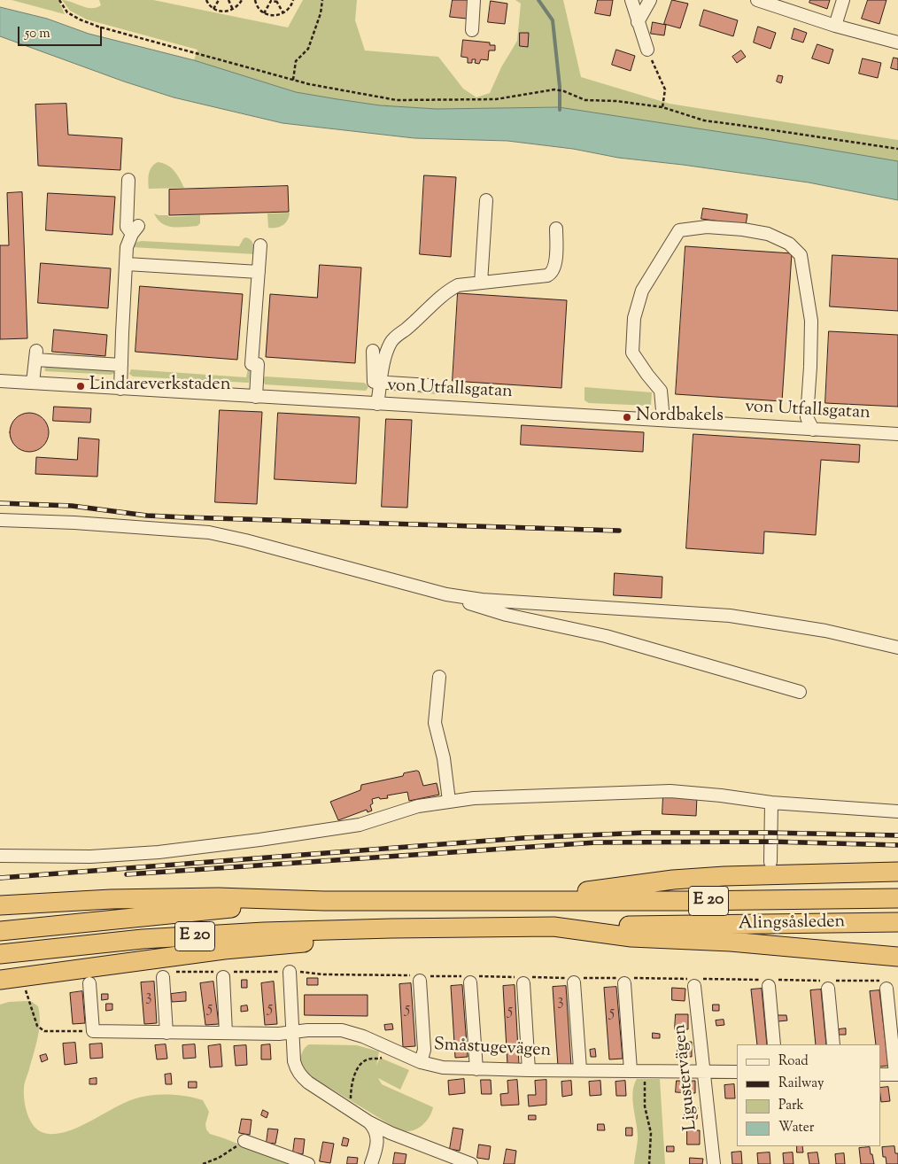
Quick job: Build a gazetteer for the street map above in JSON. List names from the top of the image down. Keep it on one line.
{"streets":{"highway":["E 20","Alingsåsleden"],"street":["von Utfallsgatan","Småstugevägen","Ligustervägen"]},"crossings":[["E 20","Alingsåsleden"],["Småstugevägen","Ligustervägen"]],"places":["Lindareverkstaden","Nordbakels"],"house_numbers":["3","3","5","5","5","5","5"],"legend":["Road","Railway","Park","Water"],"scale_bar":"50 m"}
